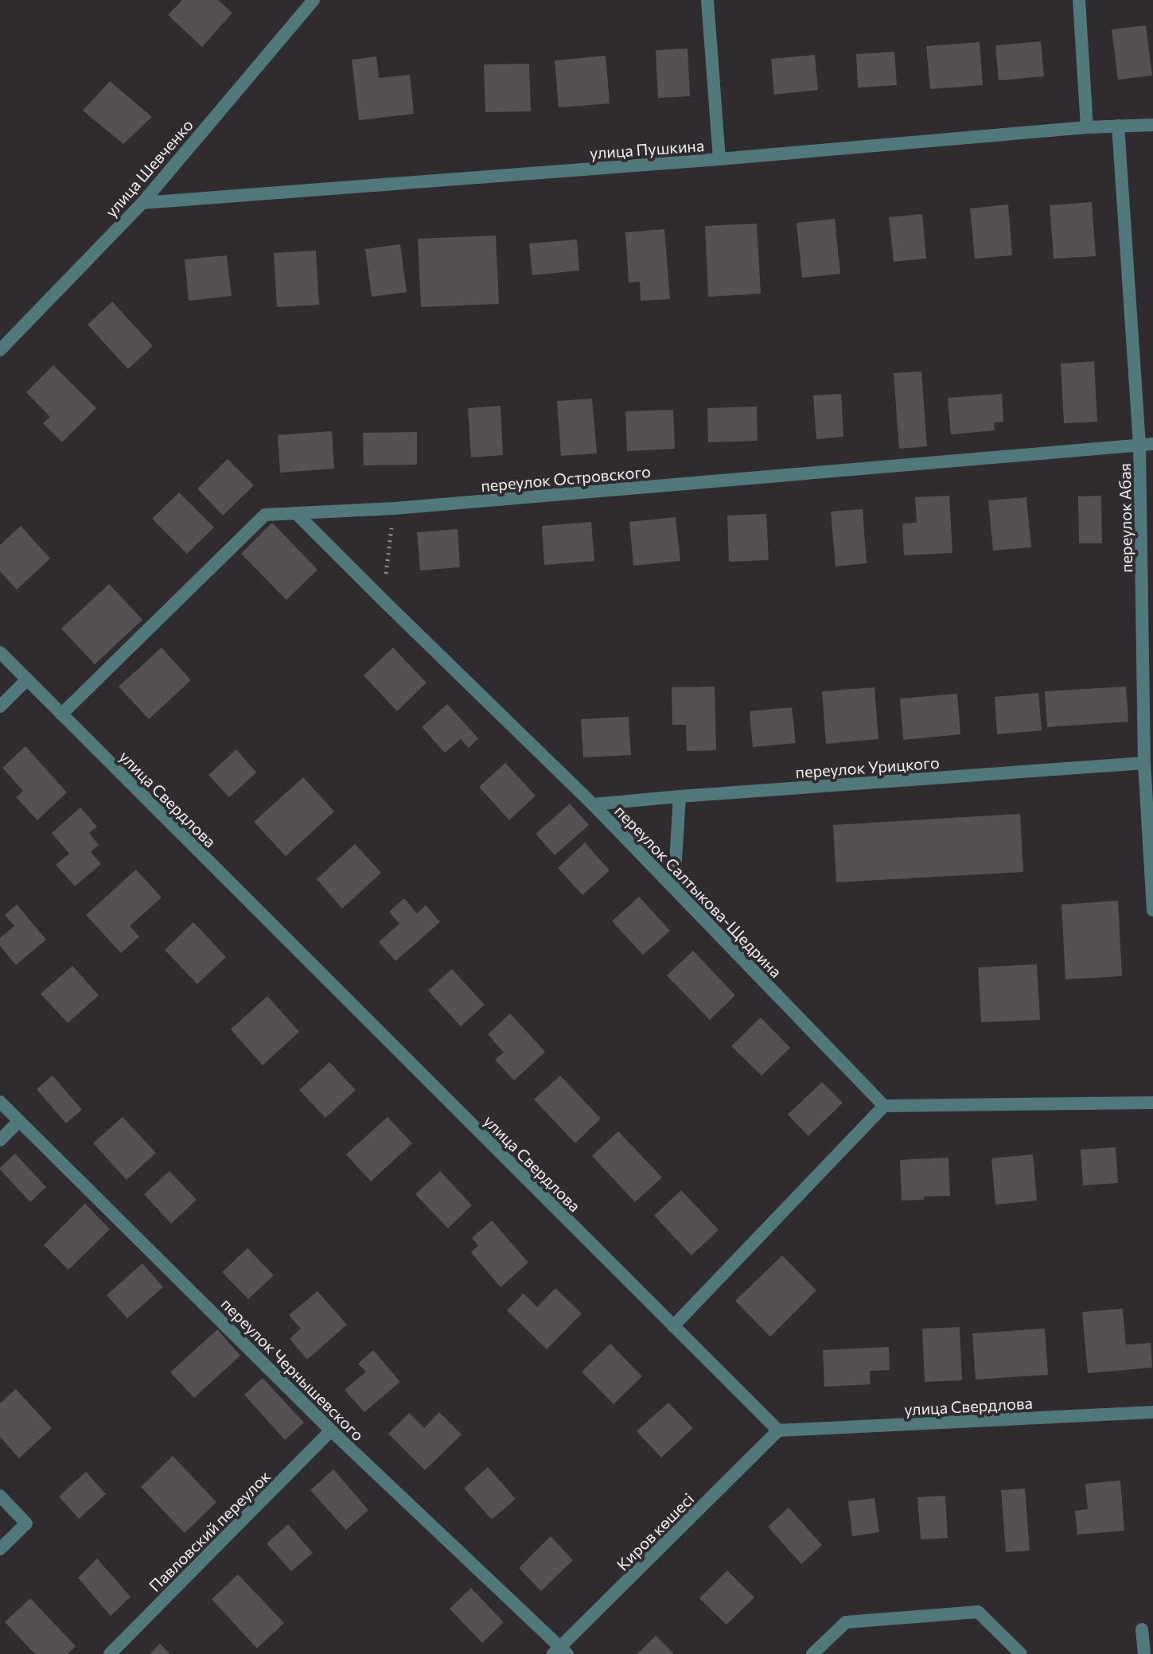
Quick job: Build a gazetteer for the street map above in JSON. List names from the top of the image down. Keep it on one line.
{"streets":{"lane":["улица Пушкина","улица Шевченко","переулок Островского","переулок Абая","переулок Урицкого","улица Свердлова","переулок Салтыкова-Щедрина","переулок Чернышевского","Павловский переулок","Киров көшесі"]},"crossings":[["улица Пушкина","улица Шевченко"],["улица Пушкина","переулок Абая"],["переулок Островского","переулок Абая"],["переулок Островского","улица Свердлова"],["переулок Островского","переулок Салтыкова-Щедрина"],["переулок Абая","переулок Урицкого"],["переулок Урицкого","переулок Салтыкова-Щедрина"],["улица Свердлова","Киров көшесі"],["переулок Чернышевского","Павловский переулок"],["переулок Чернышевского","Киров көшесі"]]}
